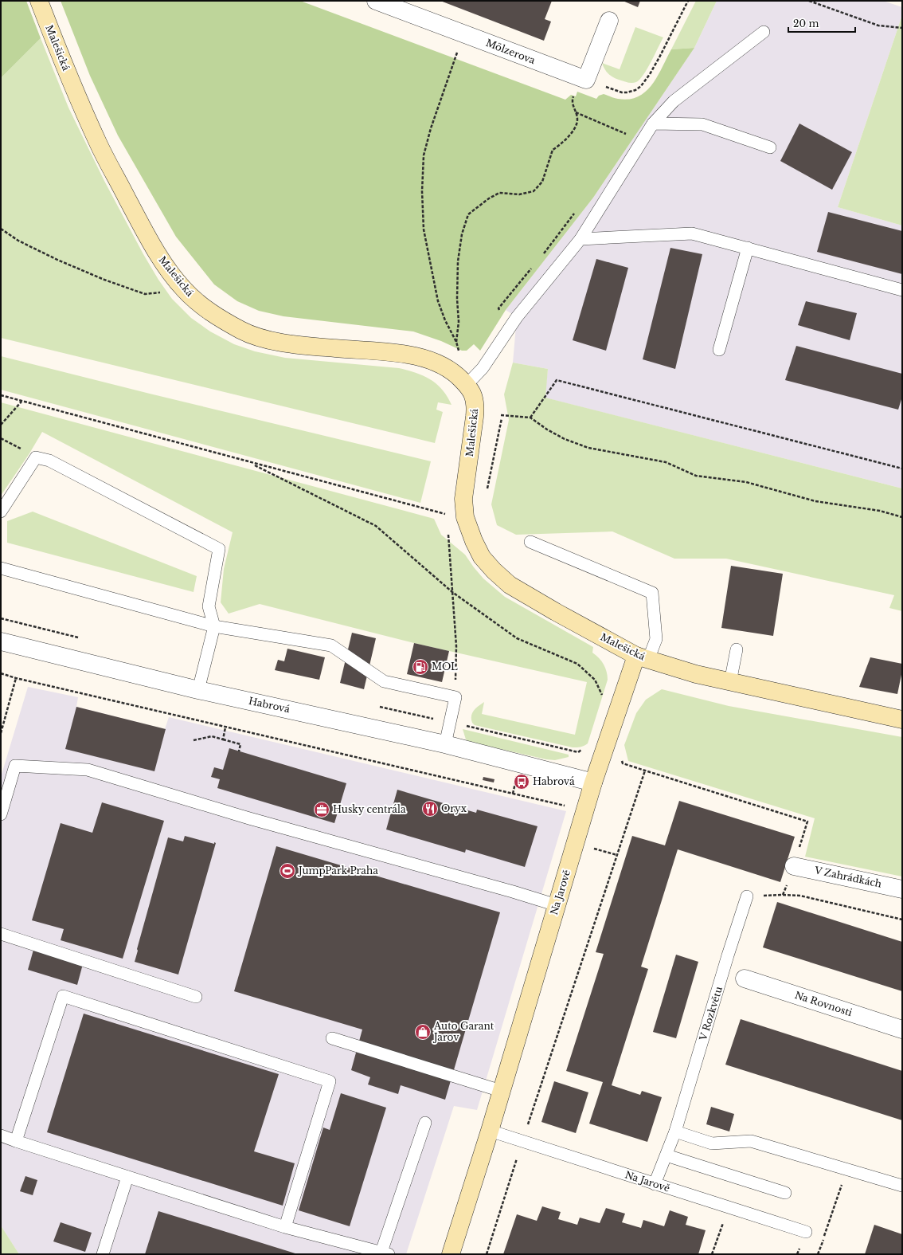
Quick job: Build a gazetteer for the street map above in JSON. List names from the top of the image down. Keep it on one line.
{"streets":{"street":["Malešická","Mölzerova","Habrová","V Zahrádkách","Na Jarově","Na Rovnosti"],"lane":["V Rozkvětu"]},"crossings":[["Malešická","Na Jarově"],["Habrová","Na Jarově"],["Na Jarově","V Rozkvětu"]],"places":{"fuel station":["MOL"],"bus stop":["Habrová"],"restaurant":["Oryx"],"office":["Husky centrála"],"sports":["JumpPark Praha"],"shop":["Auto Garant Jarov"]},"scale_bar":"20 m"}
